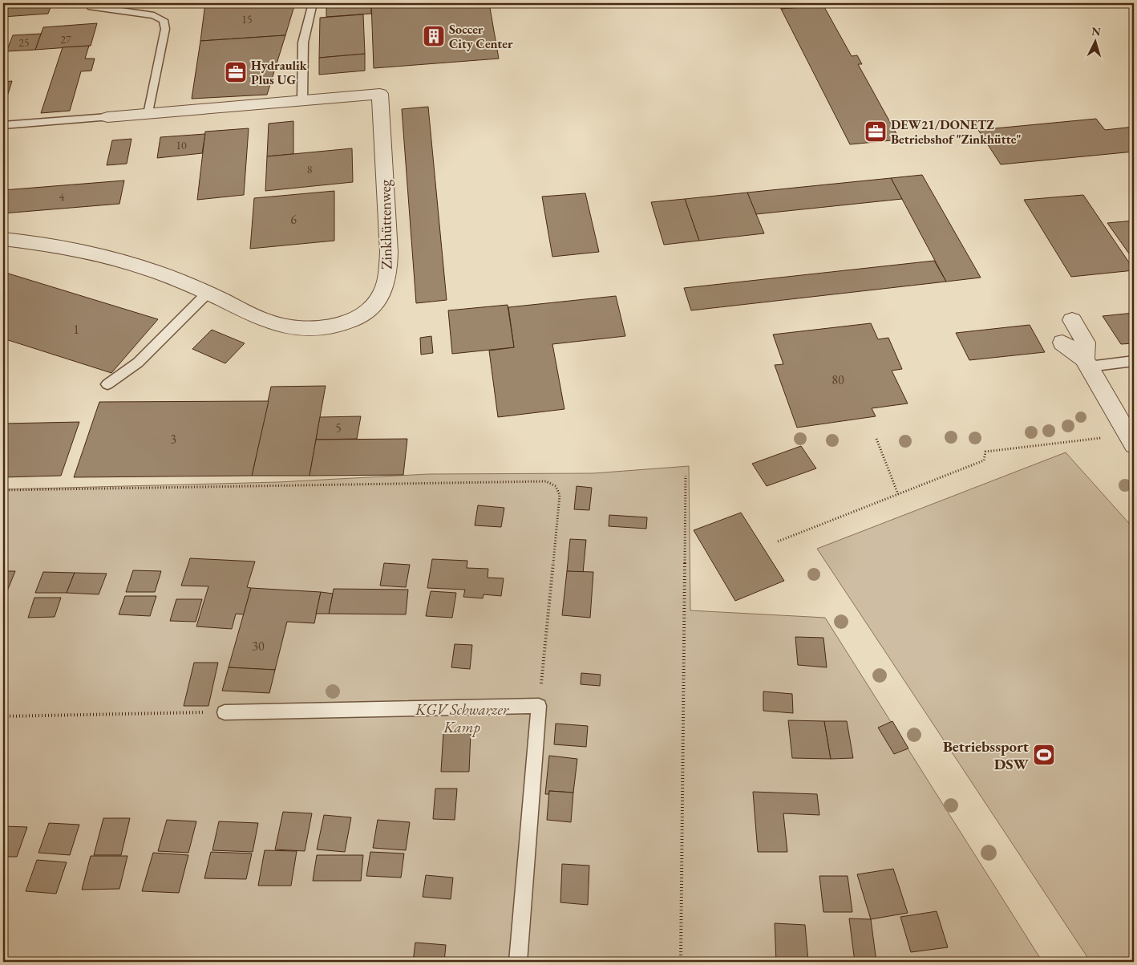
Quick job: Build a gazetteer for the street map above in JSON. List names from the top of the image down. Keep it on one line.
{"streets":{"street":["Zinkhüttenweg"]},"parks":["KGV Schwarzer Kamp"],"places":{"building":["Soccer City Center"],"office":["Hydraulik Plus UG","DEW21/DONETZ Betriebshof \"Zinkhütte\""],"sports":["Betriebssport DSW"]},"house_numbers":["15","27","25","10","8","4","6","1","80","5","3","30"],"north":"top"}
